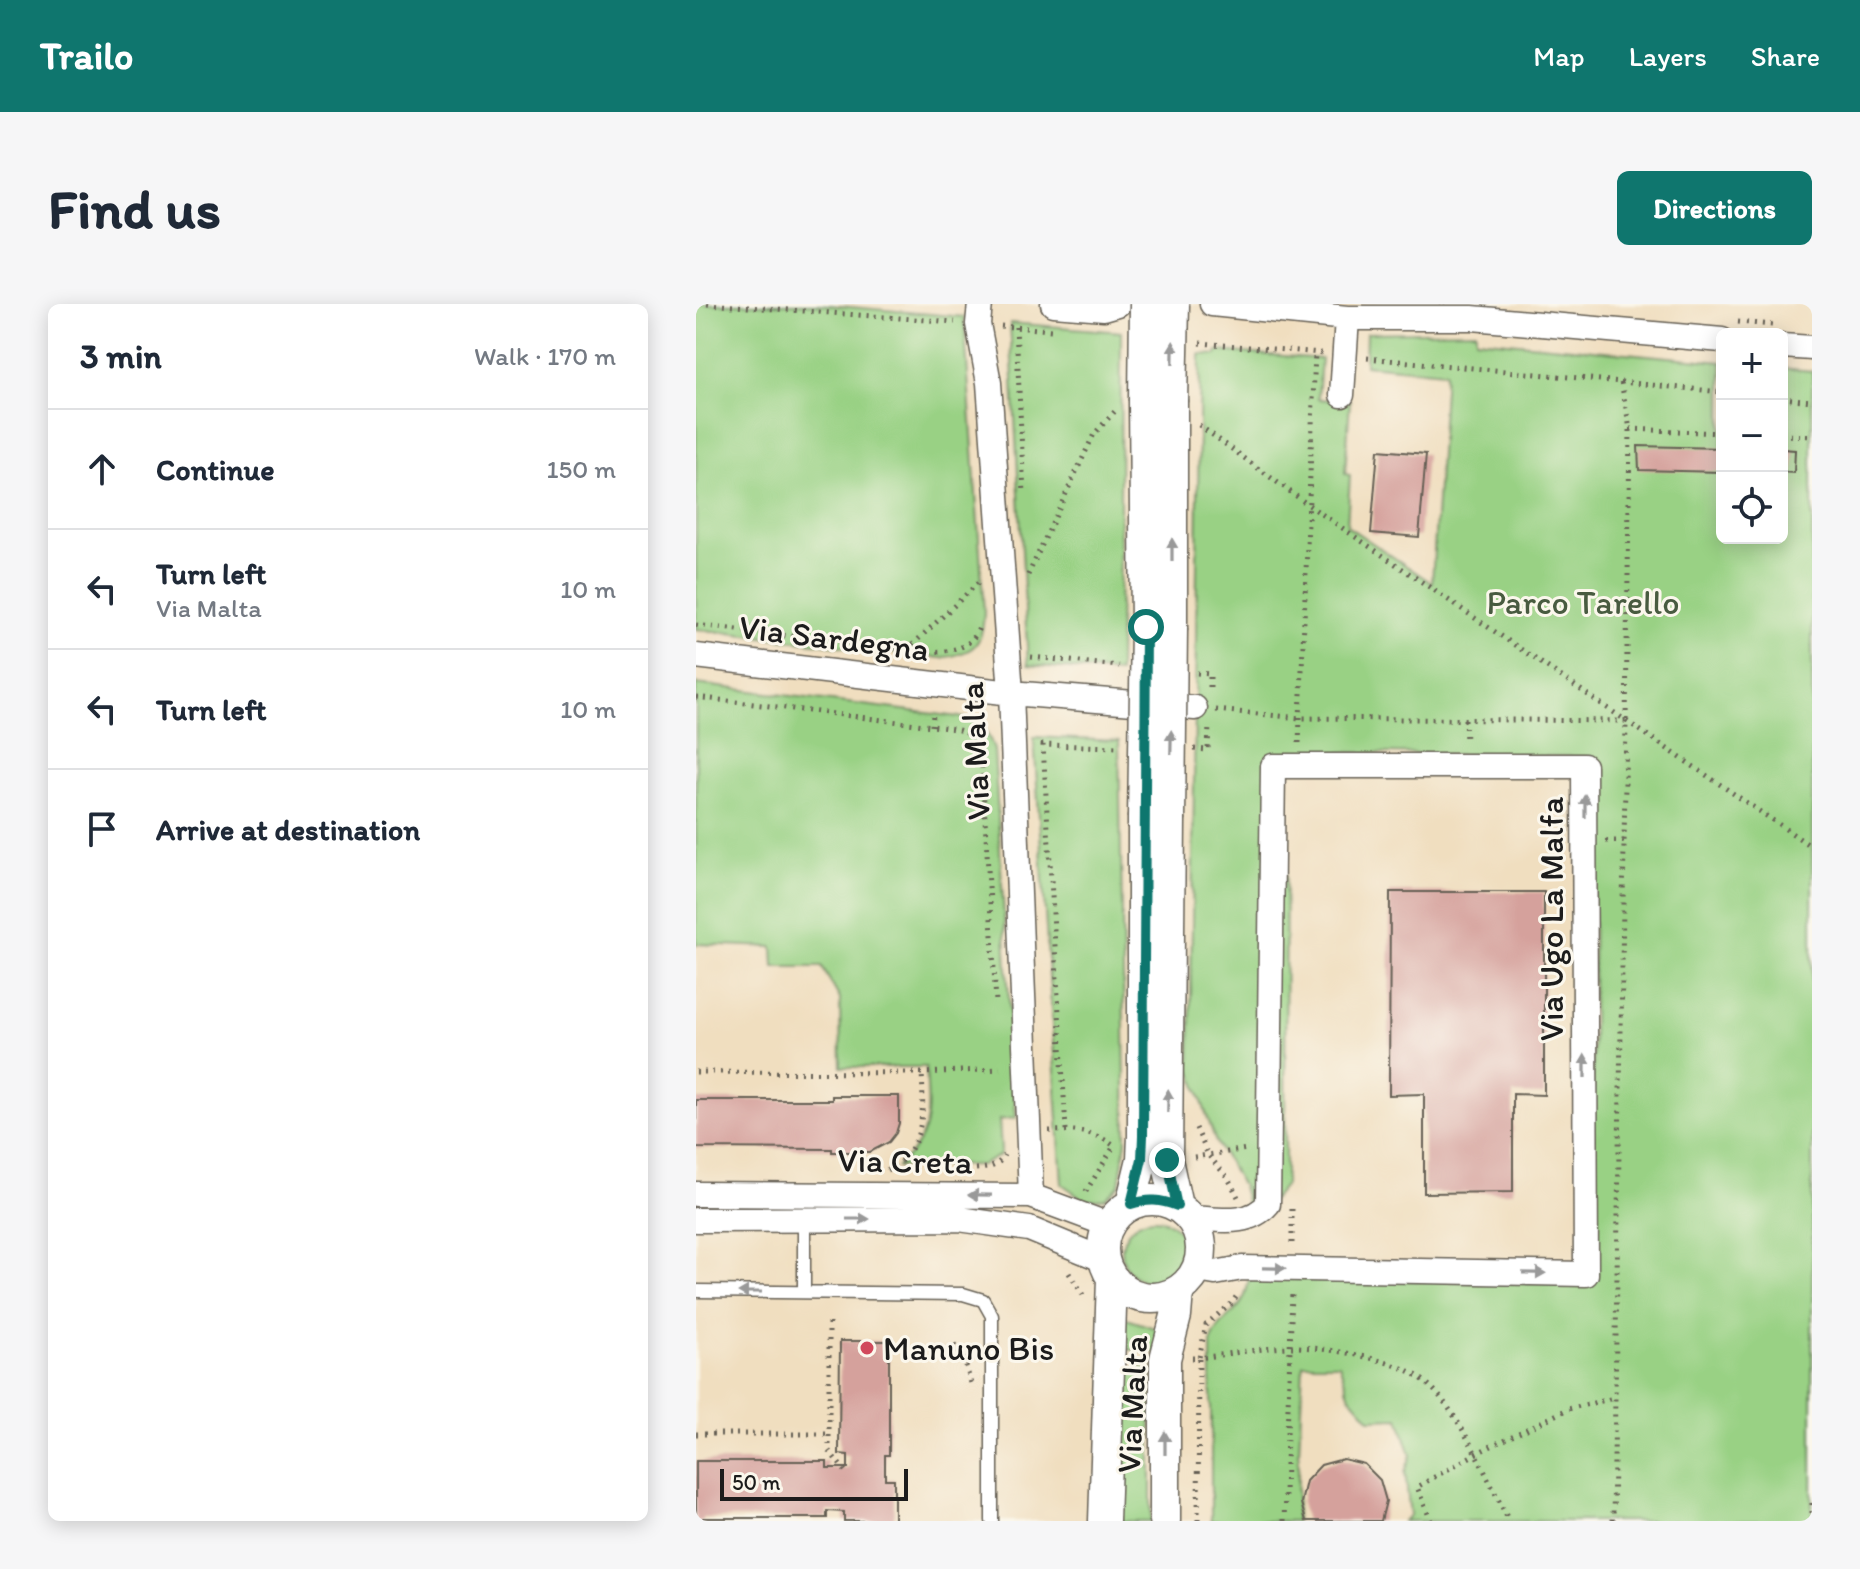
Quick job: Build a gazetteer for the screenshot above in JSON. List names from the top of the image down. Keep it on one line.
{"streets":{"street":["Via Sardegna","Via Malta","Via Ugo La Malfa","Via Creta"]},"crossings":[["Via Sardegna","Via Malta"],["Via Malta","Via Ugo La Malfa"],["Via Malta","Via Creta"],["Via Ugo La Malfa","Via Creta"]],"parks":["Parco Tarello"],"places":["Manuno Bis"],"scale_bar":"50 m","page":{"header":"Trailo","nav":["Map","Layers","Share"],"buttons":"Directions","title":"Find us","heading":["3 min","Walk · 170 m"],"map_buttons":["+","−"],"list":[["Continue","150 m"],["Turn left","Via Malta","10 m"],["Turn left","10 m"],"Arrive at destination"],"scale":"50 m"}}
